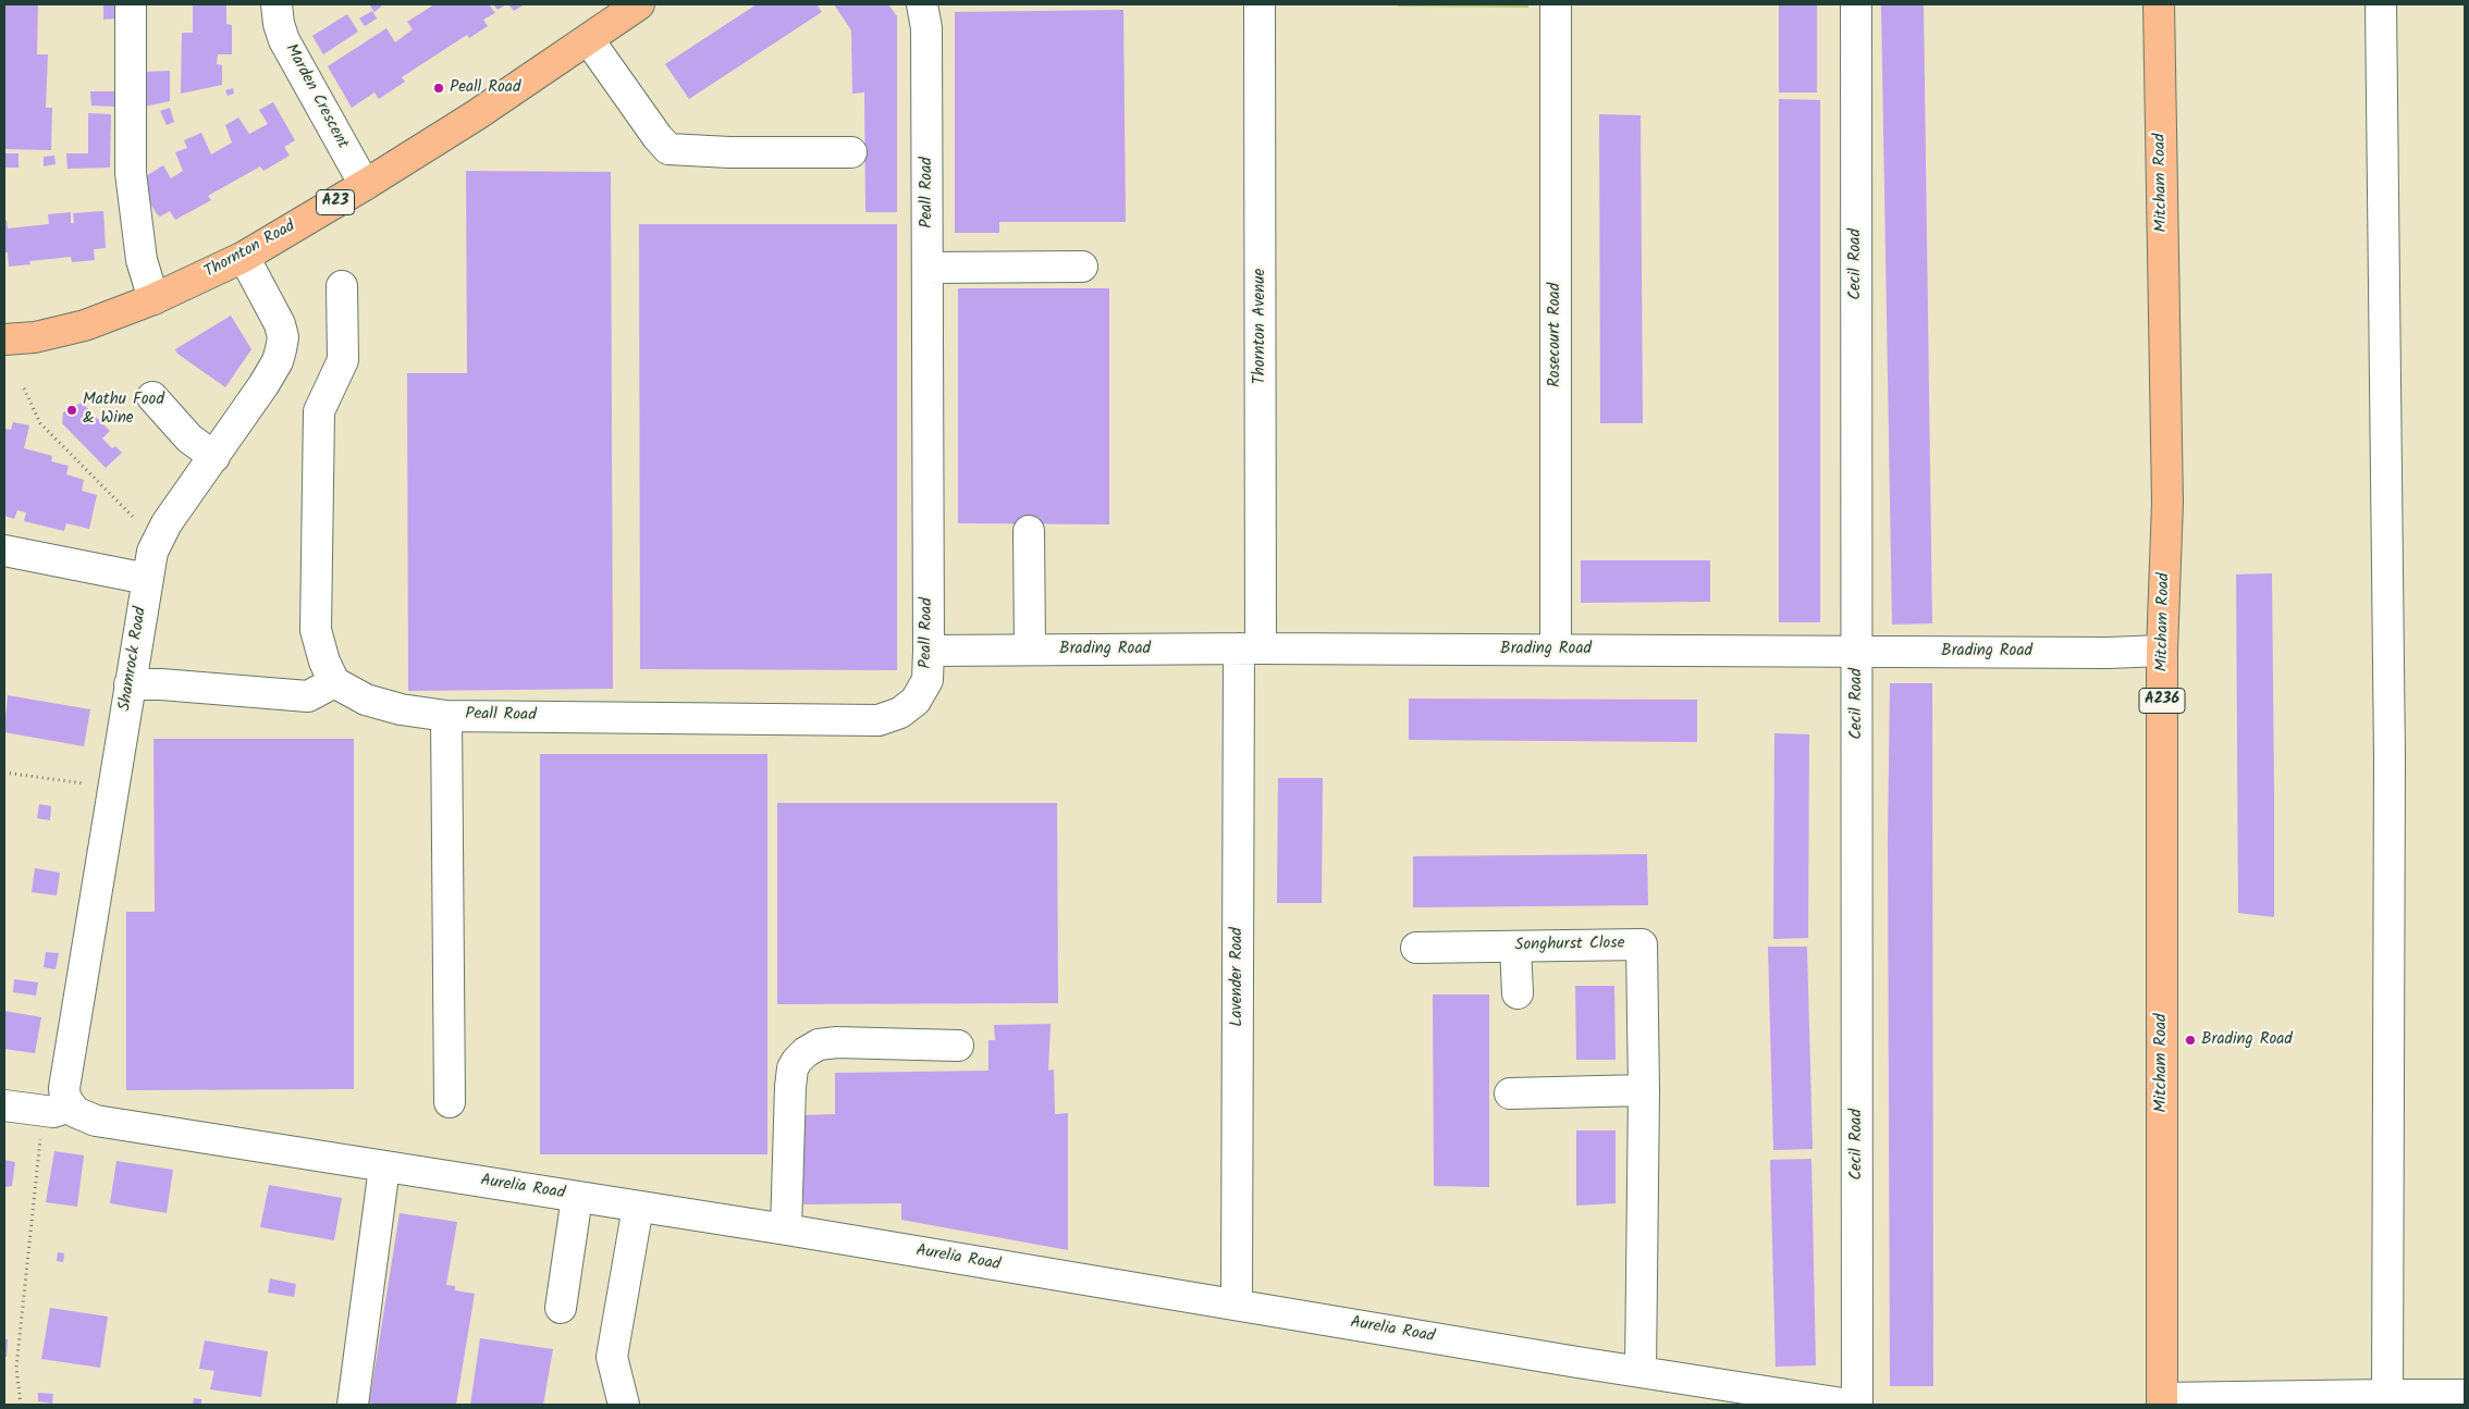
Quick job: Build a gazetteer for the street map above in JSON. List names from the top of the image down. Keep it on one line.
{"streets":{"main road":["Mitcham Road","A23","Thornton Road","A236"],"street":["Marden Crescent","Peall Road","Cecil Road","Thornton Avenue","Rosecourt Road","Brading Road","Shamrock Road","Songhurst Close","Lavender Road","Aurelia Road"]},"crossings":[["Marden Crescent","Thornton Road"],["Mitcham Road","Brading Road"],["Peall Road","Brading Road"],["Thornton Road","Shamrock Road"],["Cecil Road","Brading Road"],["Thornton Avenue","Brading Road"],["Thornton Avenue","Lavender Road"],["Rosecourt Road","Brading Road"],["Brading Road","Lavender Road"],["Shamrock Road","Aurelia Road"],["Songhurst Close","Aurelia Road"],["Lavender Road","Aurelia Road"]],"places":["Peall Road","Mathu Food & Wine","Brading Road"]}
